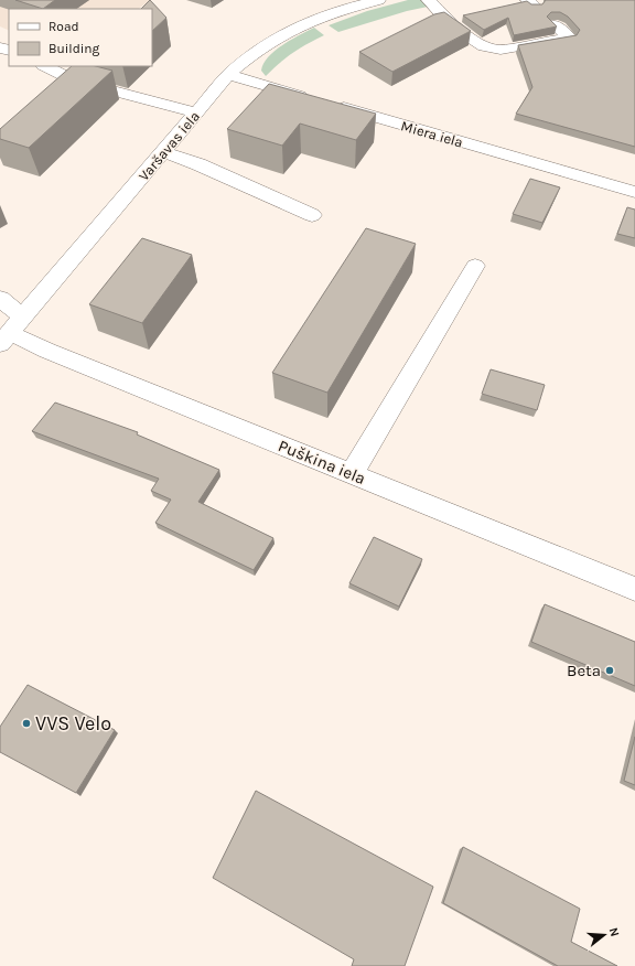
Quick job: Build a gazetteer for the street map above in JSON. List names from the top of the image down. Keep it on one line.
{"streets":{"street":["Miera iela","Varšavas iela","Puškina iela"]},"crossings":[["Miera iela","Varšavas iela"],["Varšavas iela","Puškina iela"]],"places":["Beta","VVS Velo"],"legend":["Road","Building"],"north":"right"}
